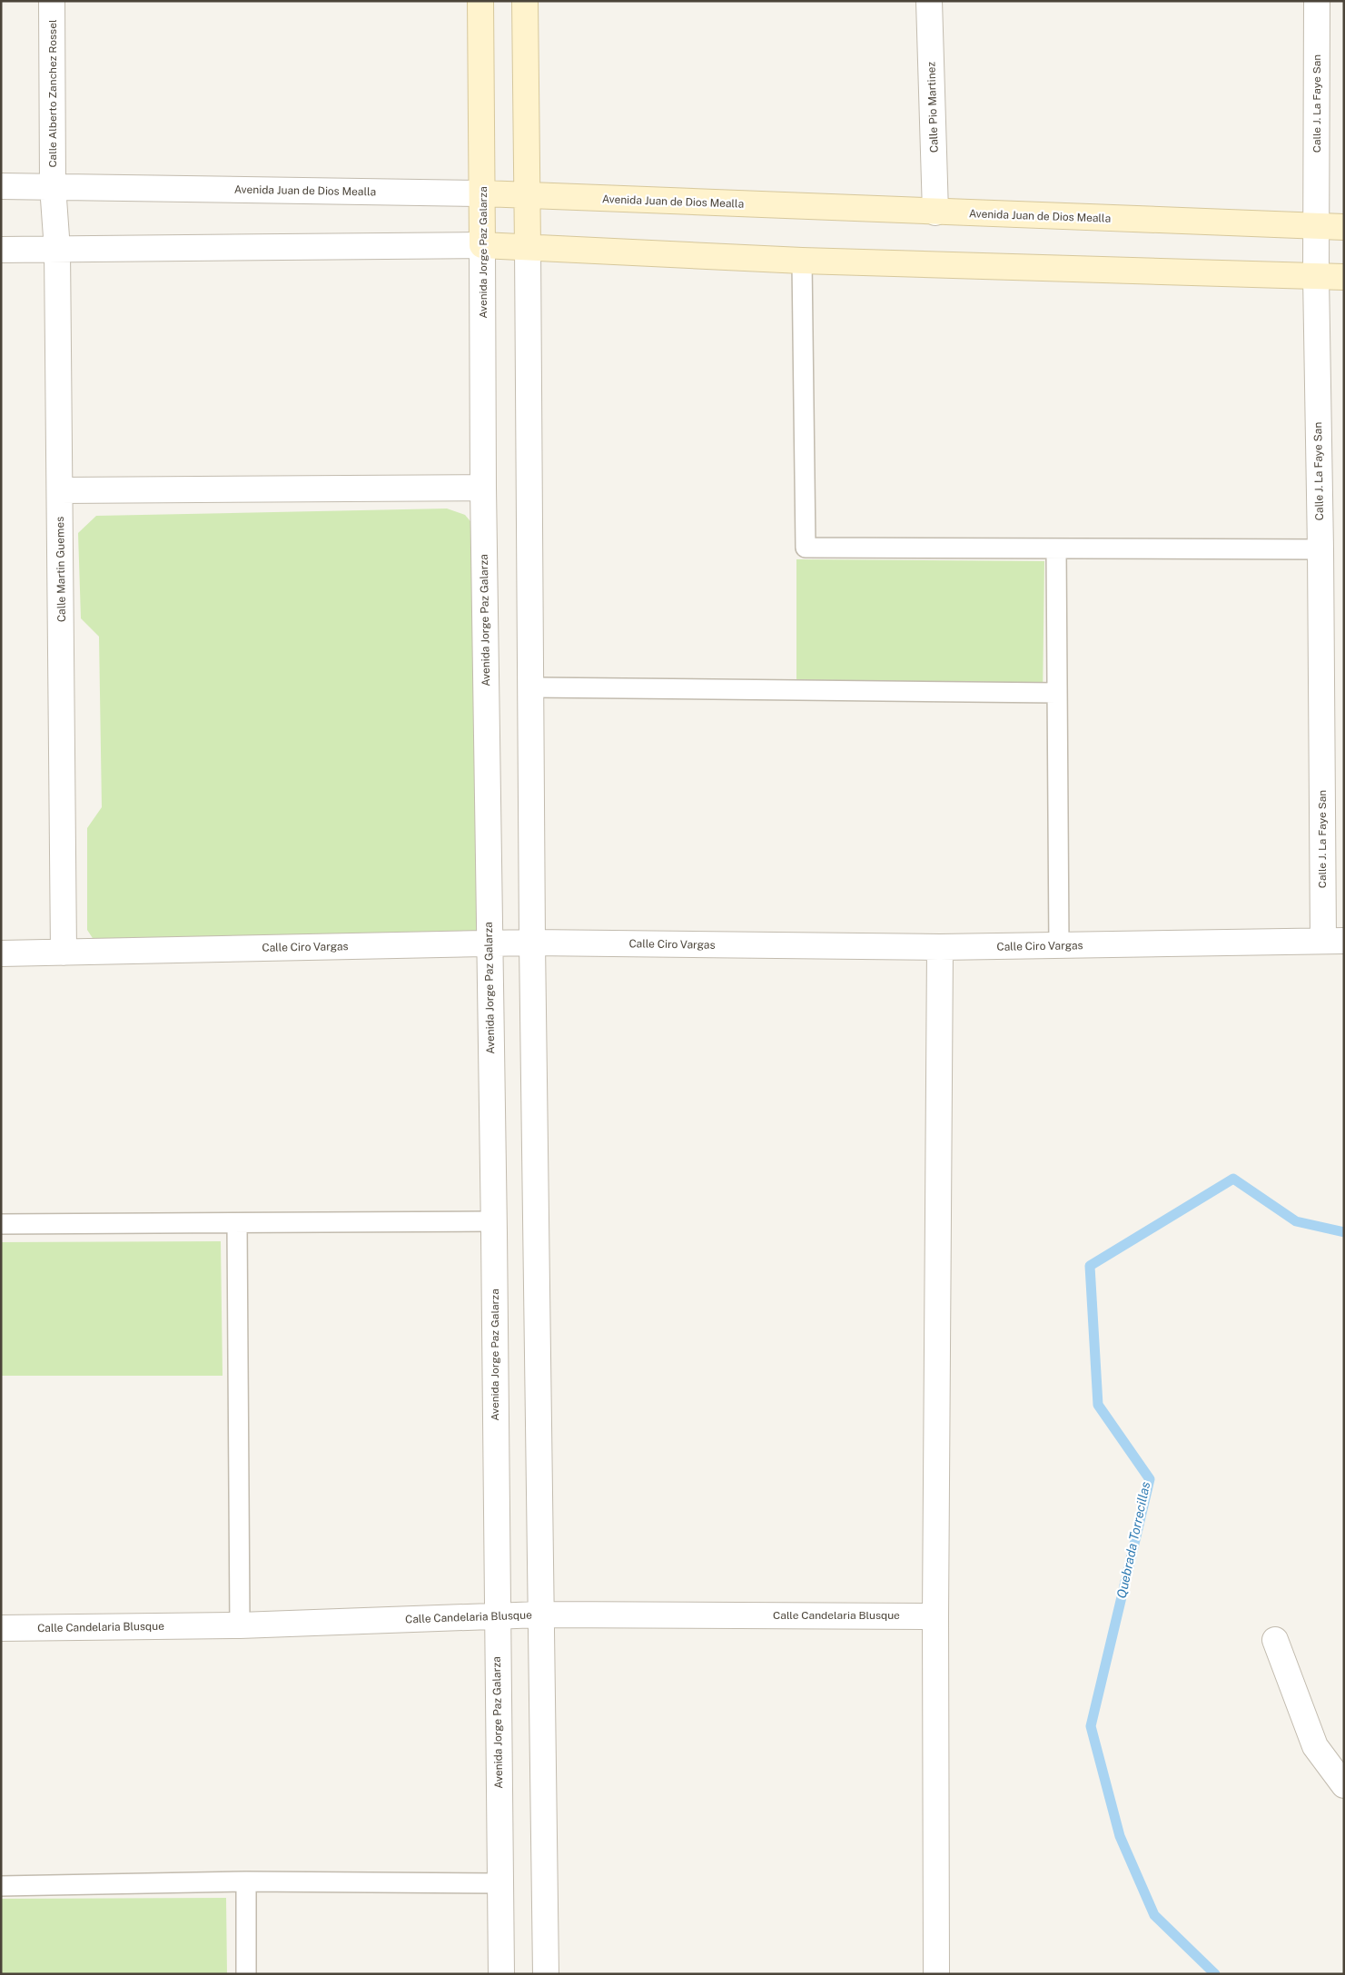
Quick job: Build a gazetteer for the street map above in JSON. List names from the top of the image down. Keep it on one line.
{"streets":{"main road":["Avenida Juan de Dios Mealla","Avenida Jorge Paz Galarza"],"street":["Calle Alberto Zanchez Rossel","Calle J. La Faye San","Calle Pio Martinez","Calle Martin Guemes","Calle Ciro Vargas","Calle Candelaria Blusque"]},"crossings":[["Calle Alberto Zanchez Rossel","Avenida Juan de Dios Mealla"],["Calle Alberto Zanchez Rossel","Calle Martin Guemes"],["Calle J. La Faye San","Avenida Juan de Dios Mealla"],["Calle J. La Faye San","Calle Ciro Vargas"],["Calle Pio Martinez","Avenida Juan de Dios Mealla"],["Avenida Juan de Dios Mealla","Avenida Jorge Paz Galarza"],["Avenida Juan de Dios Mealla","Calle Martin Guemes"],["Avenida Jorge Paz Galarza","Calle Ciro Vargas"],["Avenida Jorge Paz Galarza","Calle Candelaria Blusque"],["Calle Martin Guemes","Calle Ciro Vargas"]],"water":["Quebrada Torrecillas"]}
